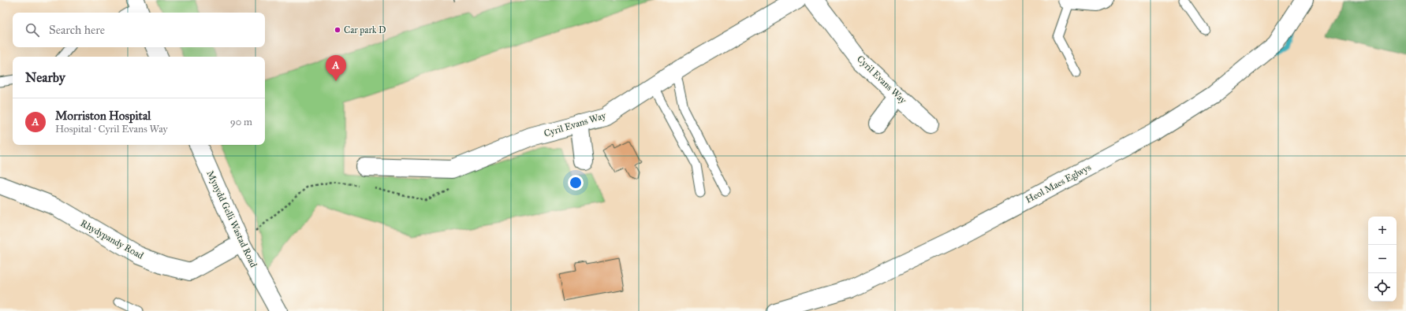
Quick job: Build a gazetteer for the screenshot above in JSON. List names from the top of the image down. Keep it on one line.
{"streets":{"street":["Cyril Evans Way","Heol Maes Eglwys","Mynydd Gelli Wastad Road","Rhydypandy Road"]},"crossings":[["Mynydd Gelli Wastad Road","Rhydypandy Road"]],"places":["Car park D"],"page":{"search":"Search here","pins":"A","heading":"Nearby","list":[{"mark":"A","name":"Morriston Hospital","note":"Hospital · Cyril Evans Way","value":"90 m"}],"map_buttons":["+","−"]}}
